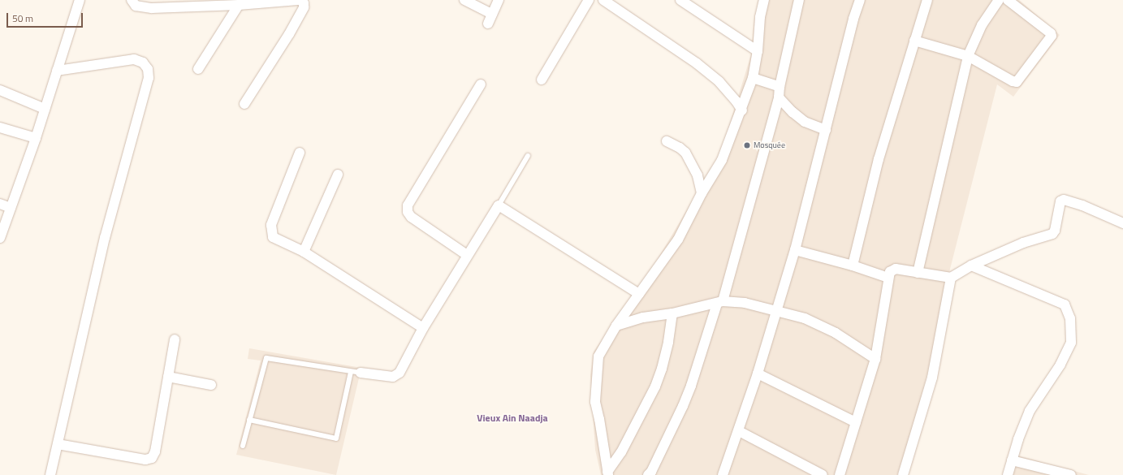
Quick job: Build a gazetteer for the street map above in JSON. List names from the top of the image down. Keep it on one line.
{"districts":["Vieux Ain Naadja"],"places":["Mosquée"],"scale_bar":"50 m"}
